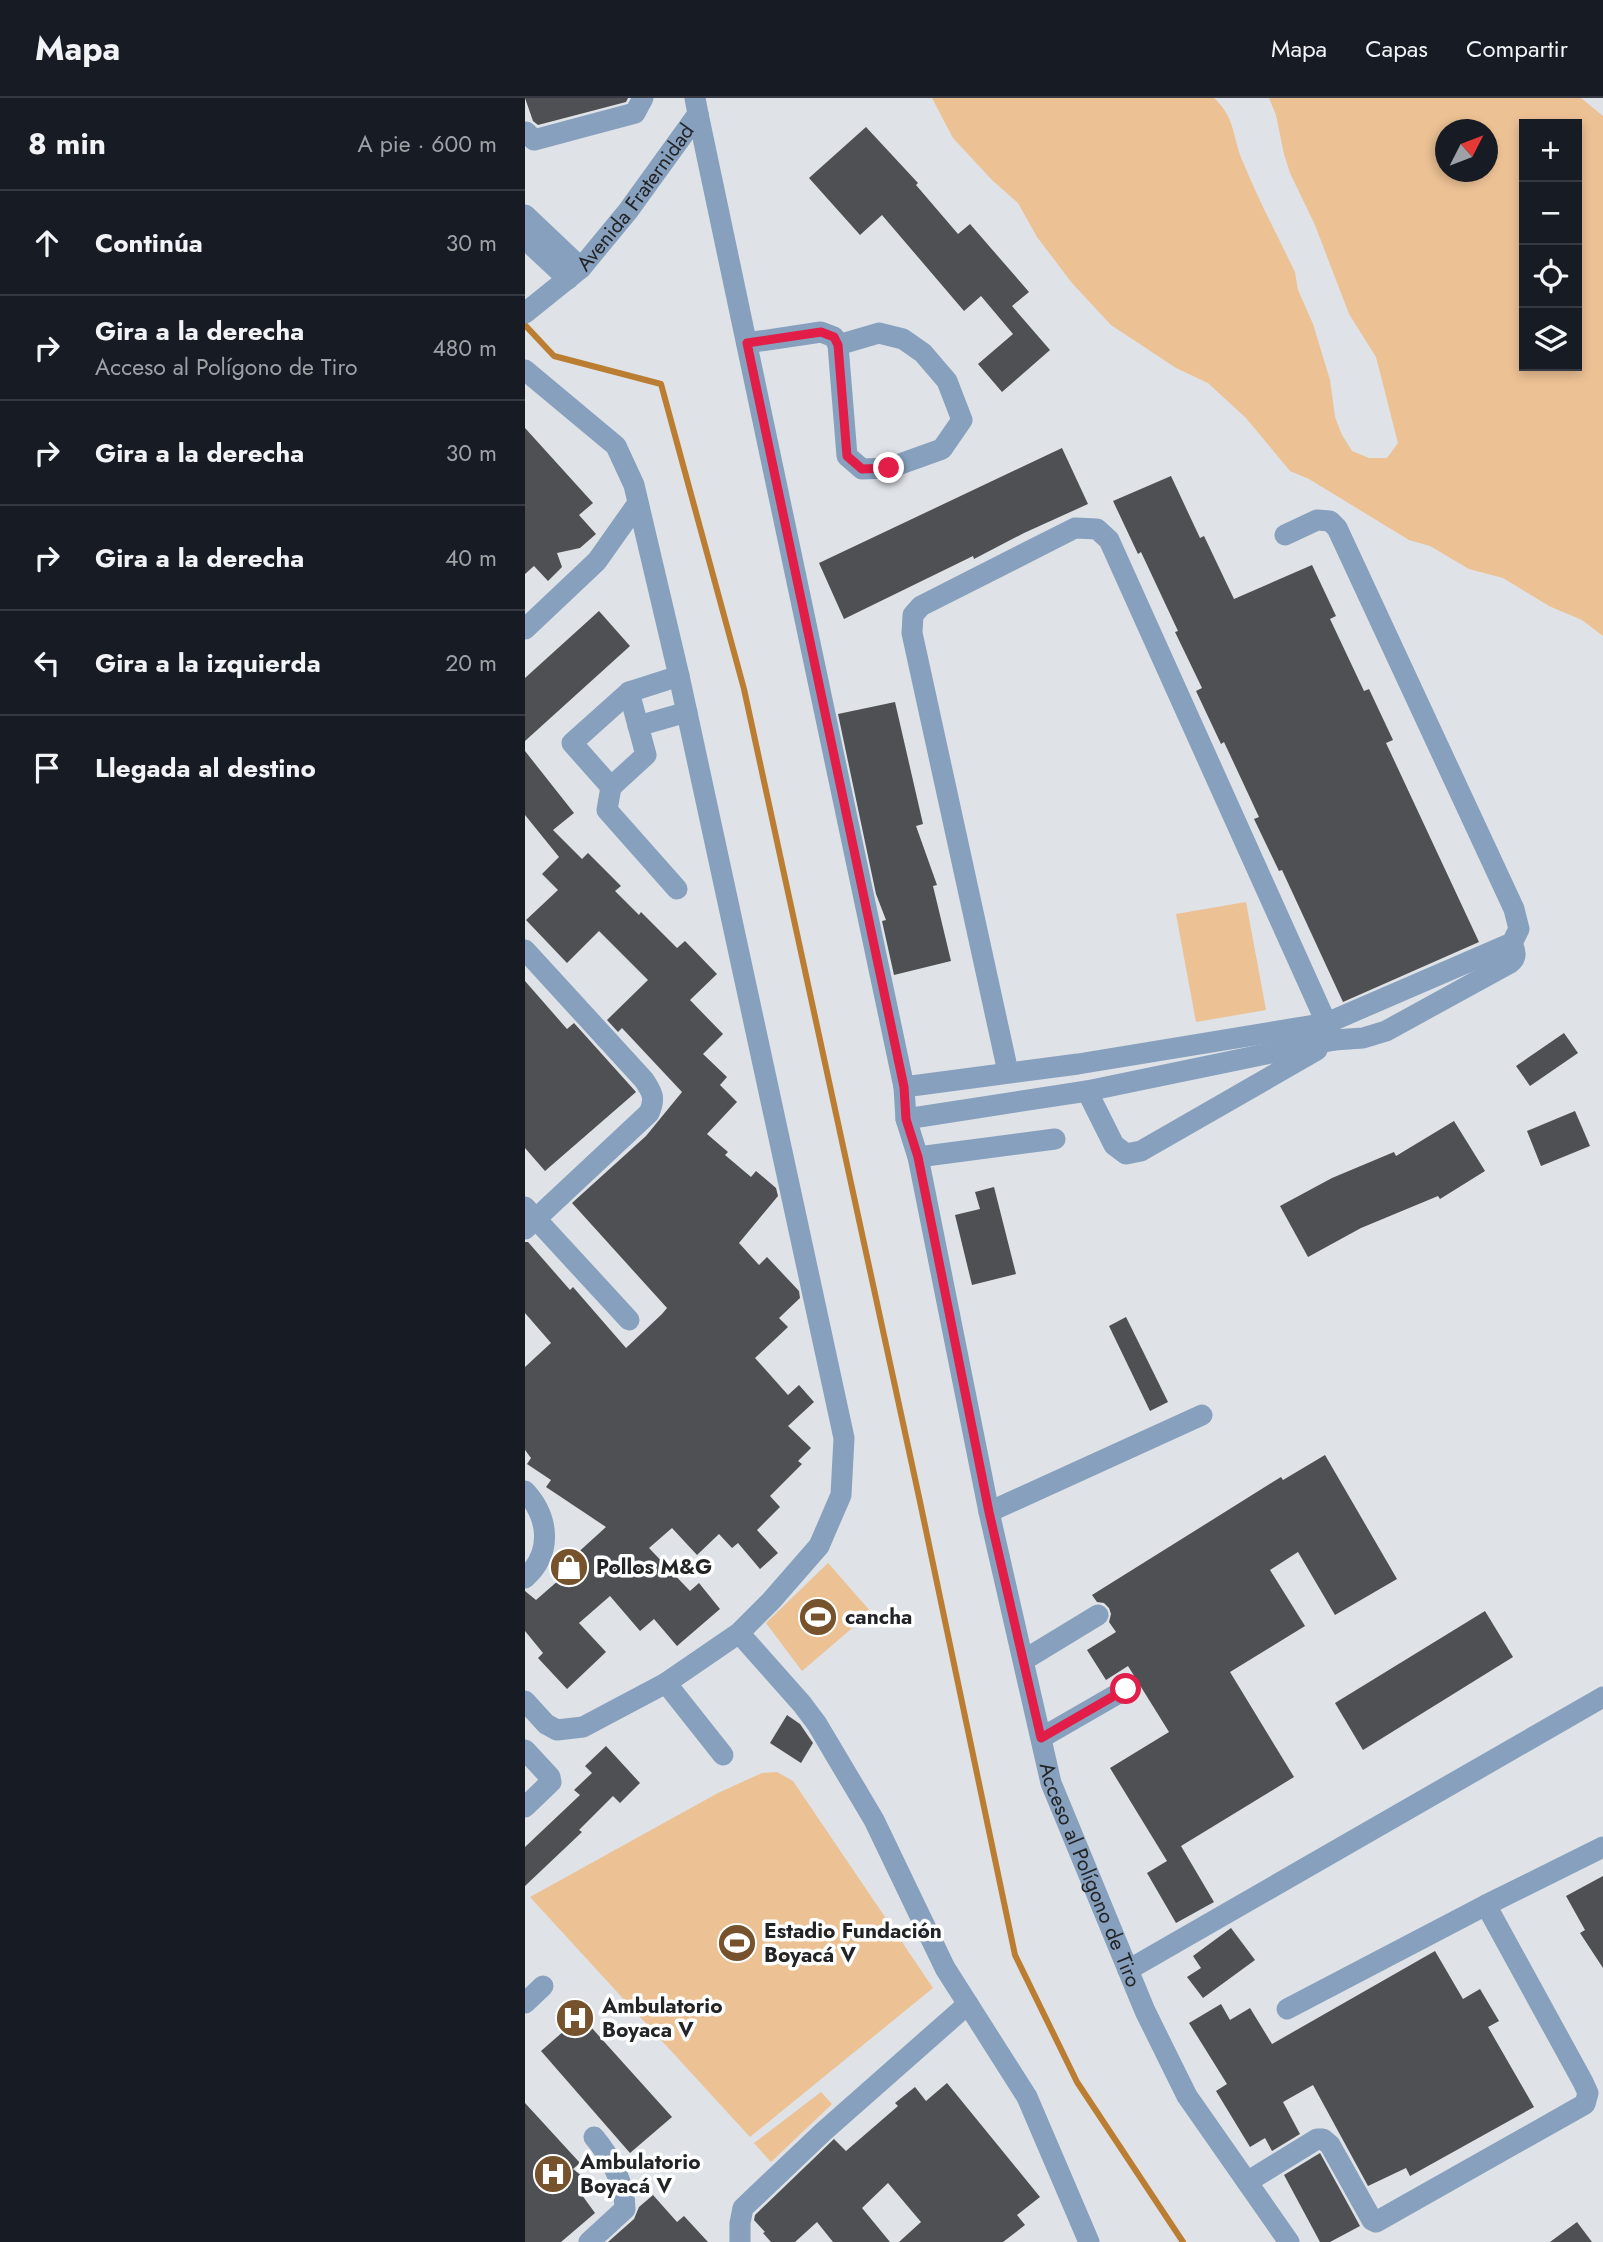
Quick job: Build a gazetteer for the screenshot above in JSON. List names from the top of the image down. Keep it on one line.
{"streets":{"street":["Avenida Fraternidad","Acceso al Polígono de Tiro"]},"crossings":[["Avenida Fraternidad","Acceso al Polígono de Tiro"]],"places":{"shop":["Pollos M&G"],"sports":["cancha","Estadio Fundación Boyacá V"],"hospital":["Ambulatorio Boyaca V","Ambulatorio Boyacá V"]},"north":"top right","page":{"header":"Mapa","nav":["Mapa","Capas","Compartir"],"heading":["8 min","A pie · 600 m"],"map_buttons":["+","−"],"list":[["Continúa","30 m"],["Gira a la derecha","Acceso al Polígono de Tiro","480 m"],["Gira a la derecha","30 m"],["Gira a la derecha","40 m"],["Gira a la izquierda","20 m"],"Llegada al destino"]}}
